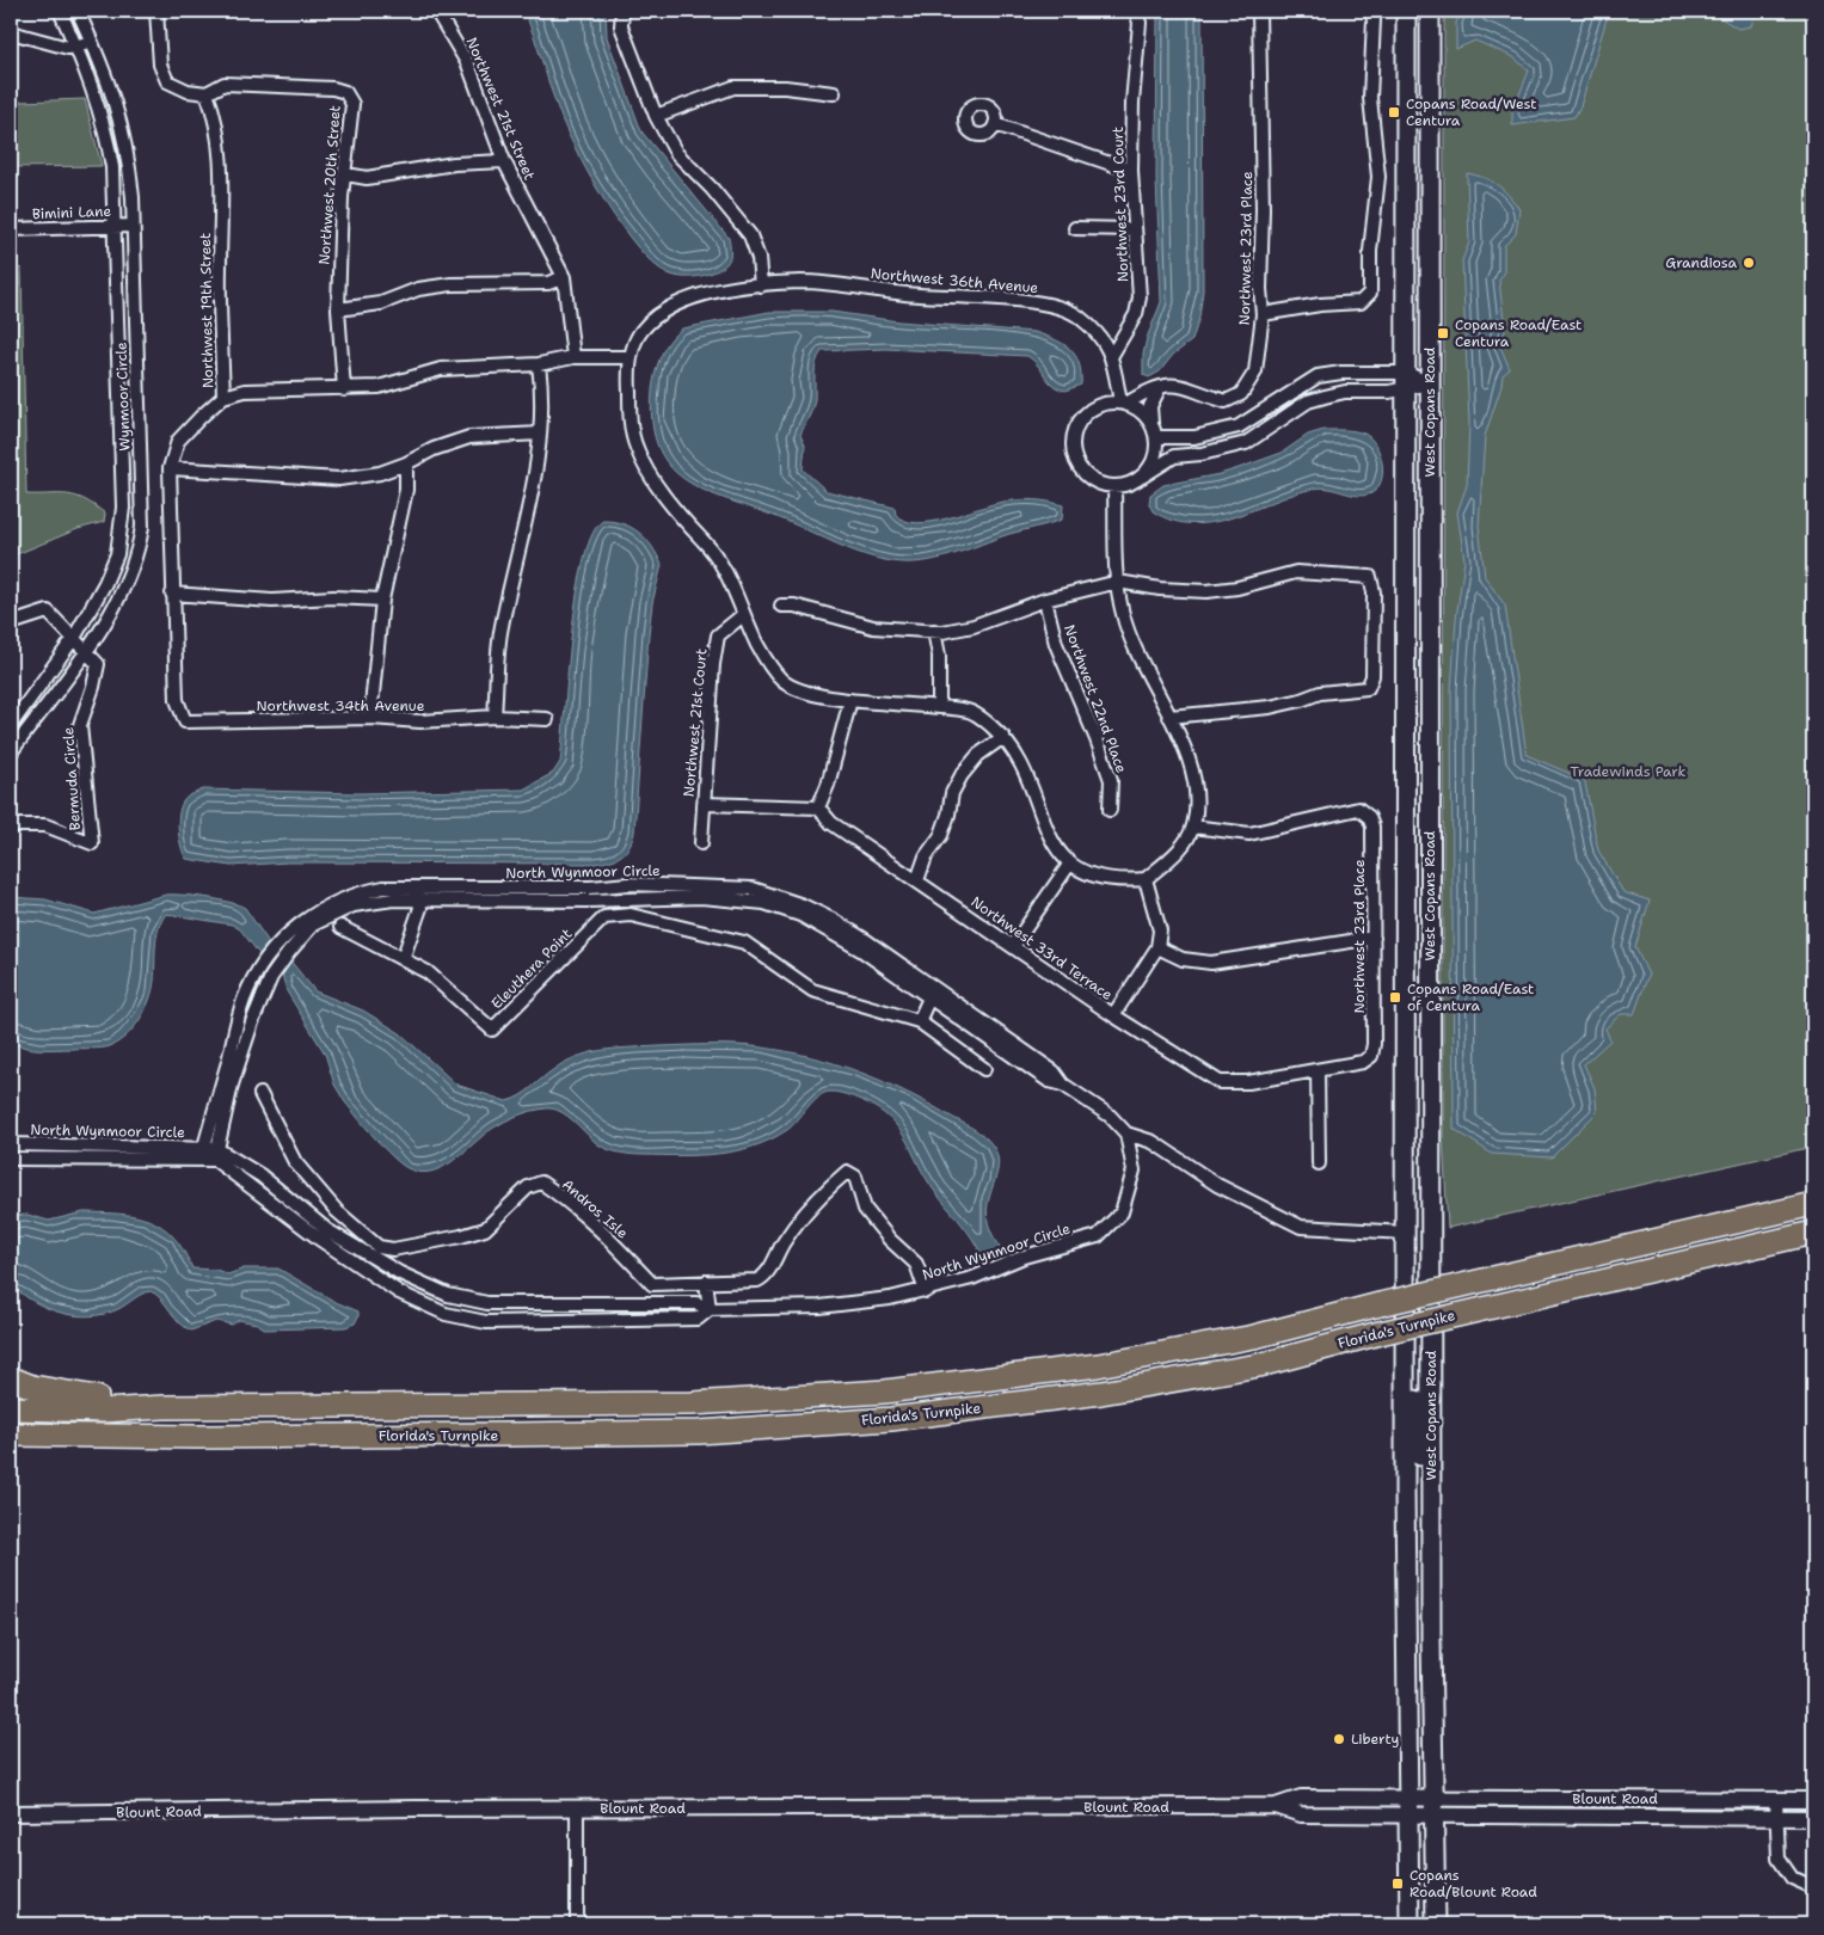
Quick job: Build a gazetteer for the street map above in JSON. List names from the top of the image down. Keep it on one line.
{"streets":{"highway":["Florida's Turnpike"],"main road":["West Copans Road"],"street":["Northwest 21st Street","Northwest 20th Street","Northwest 23rd Court","Bimini Lane","Northwest 23rd Place","Northwest 36th Avenue","Northwest 19th Street","Wynmoor Circle","Northwest 22nd Place","Northwest 34th Avenue","Northwest 21st Court","Bermuda Circle","North Wynmoor Circle","Northwest 33rd Terrace","Eleuthera Point","Andros Isle","Blount Road"]},"crossings":[["Northwest 20th Street","Northwest 19th Street"],["Northwest 23rd Court","Northwest 36th Avenue"],["Bimini Lane","Wynmoor Circle"],["Northwest 23rd Place","Northwest 33rd Terrace"],["Northwest 19th Street","Northwest 34th Avenue"],["Wynmoor Circle","Bermuda Circle"],["West Copans Road","Blount Road"],["North Wynmoor Circle","Andros Isle"]],"parks":["Tradewinds Park"],"places":{"transit":["Copans Road/West Centura","Copans Road/East Centura","Copans Road/East of Centura","Copans Road/Blount Road"],"other":["Grandiosa","Liberty"]}}
